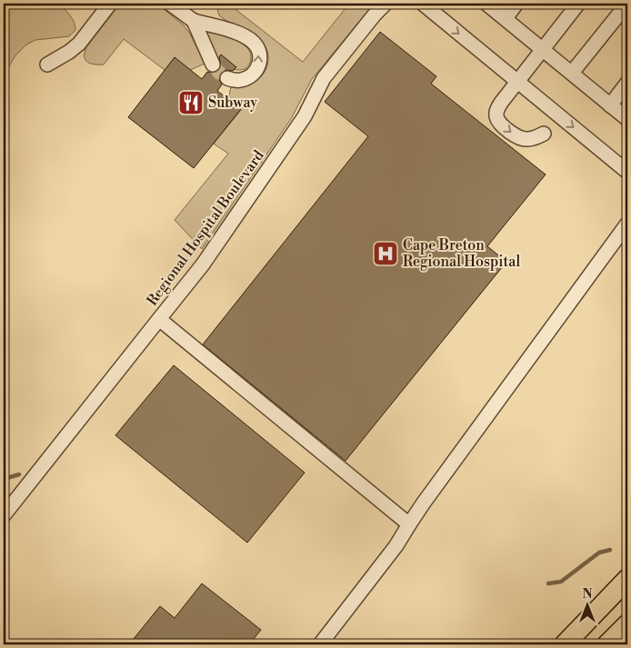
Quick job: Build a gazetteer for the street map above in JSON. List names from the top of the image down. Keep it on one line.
{"streets":{"street":["Regional Hospital Boulevard"]},"places":{"restaurant":["Subway"],"hospital":["Cape Breton Regional Hospital"]},"north":"top"}
